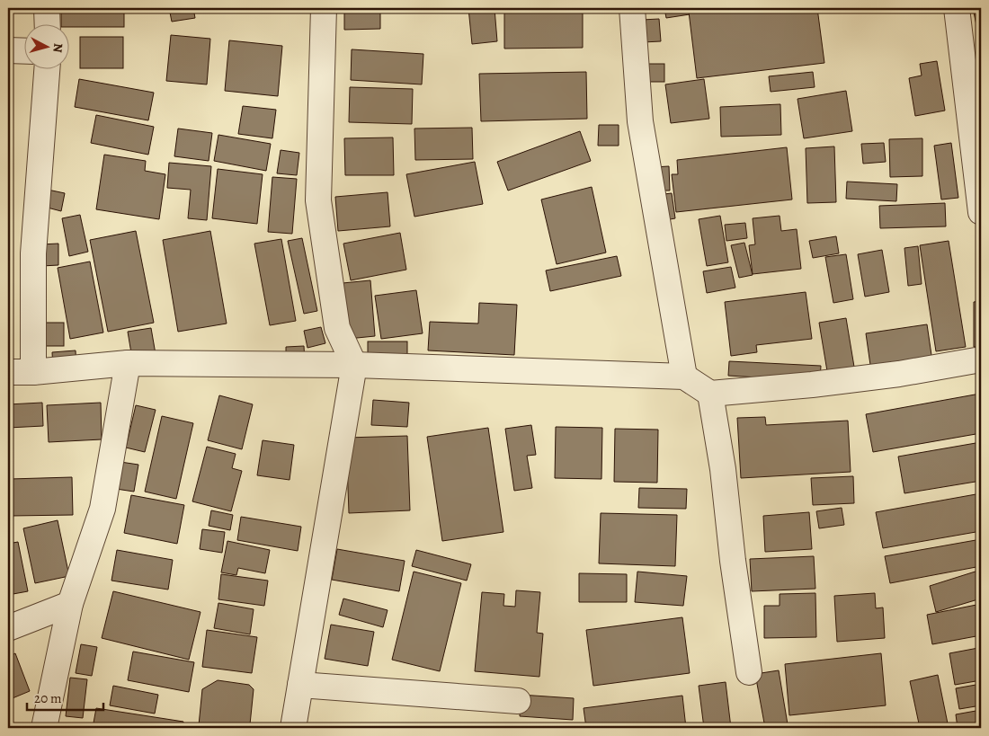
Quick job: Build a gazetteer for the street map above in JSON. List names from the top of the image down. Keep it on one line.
{"scale_bar":"20 m","north":"right"}
